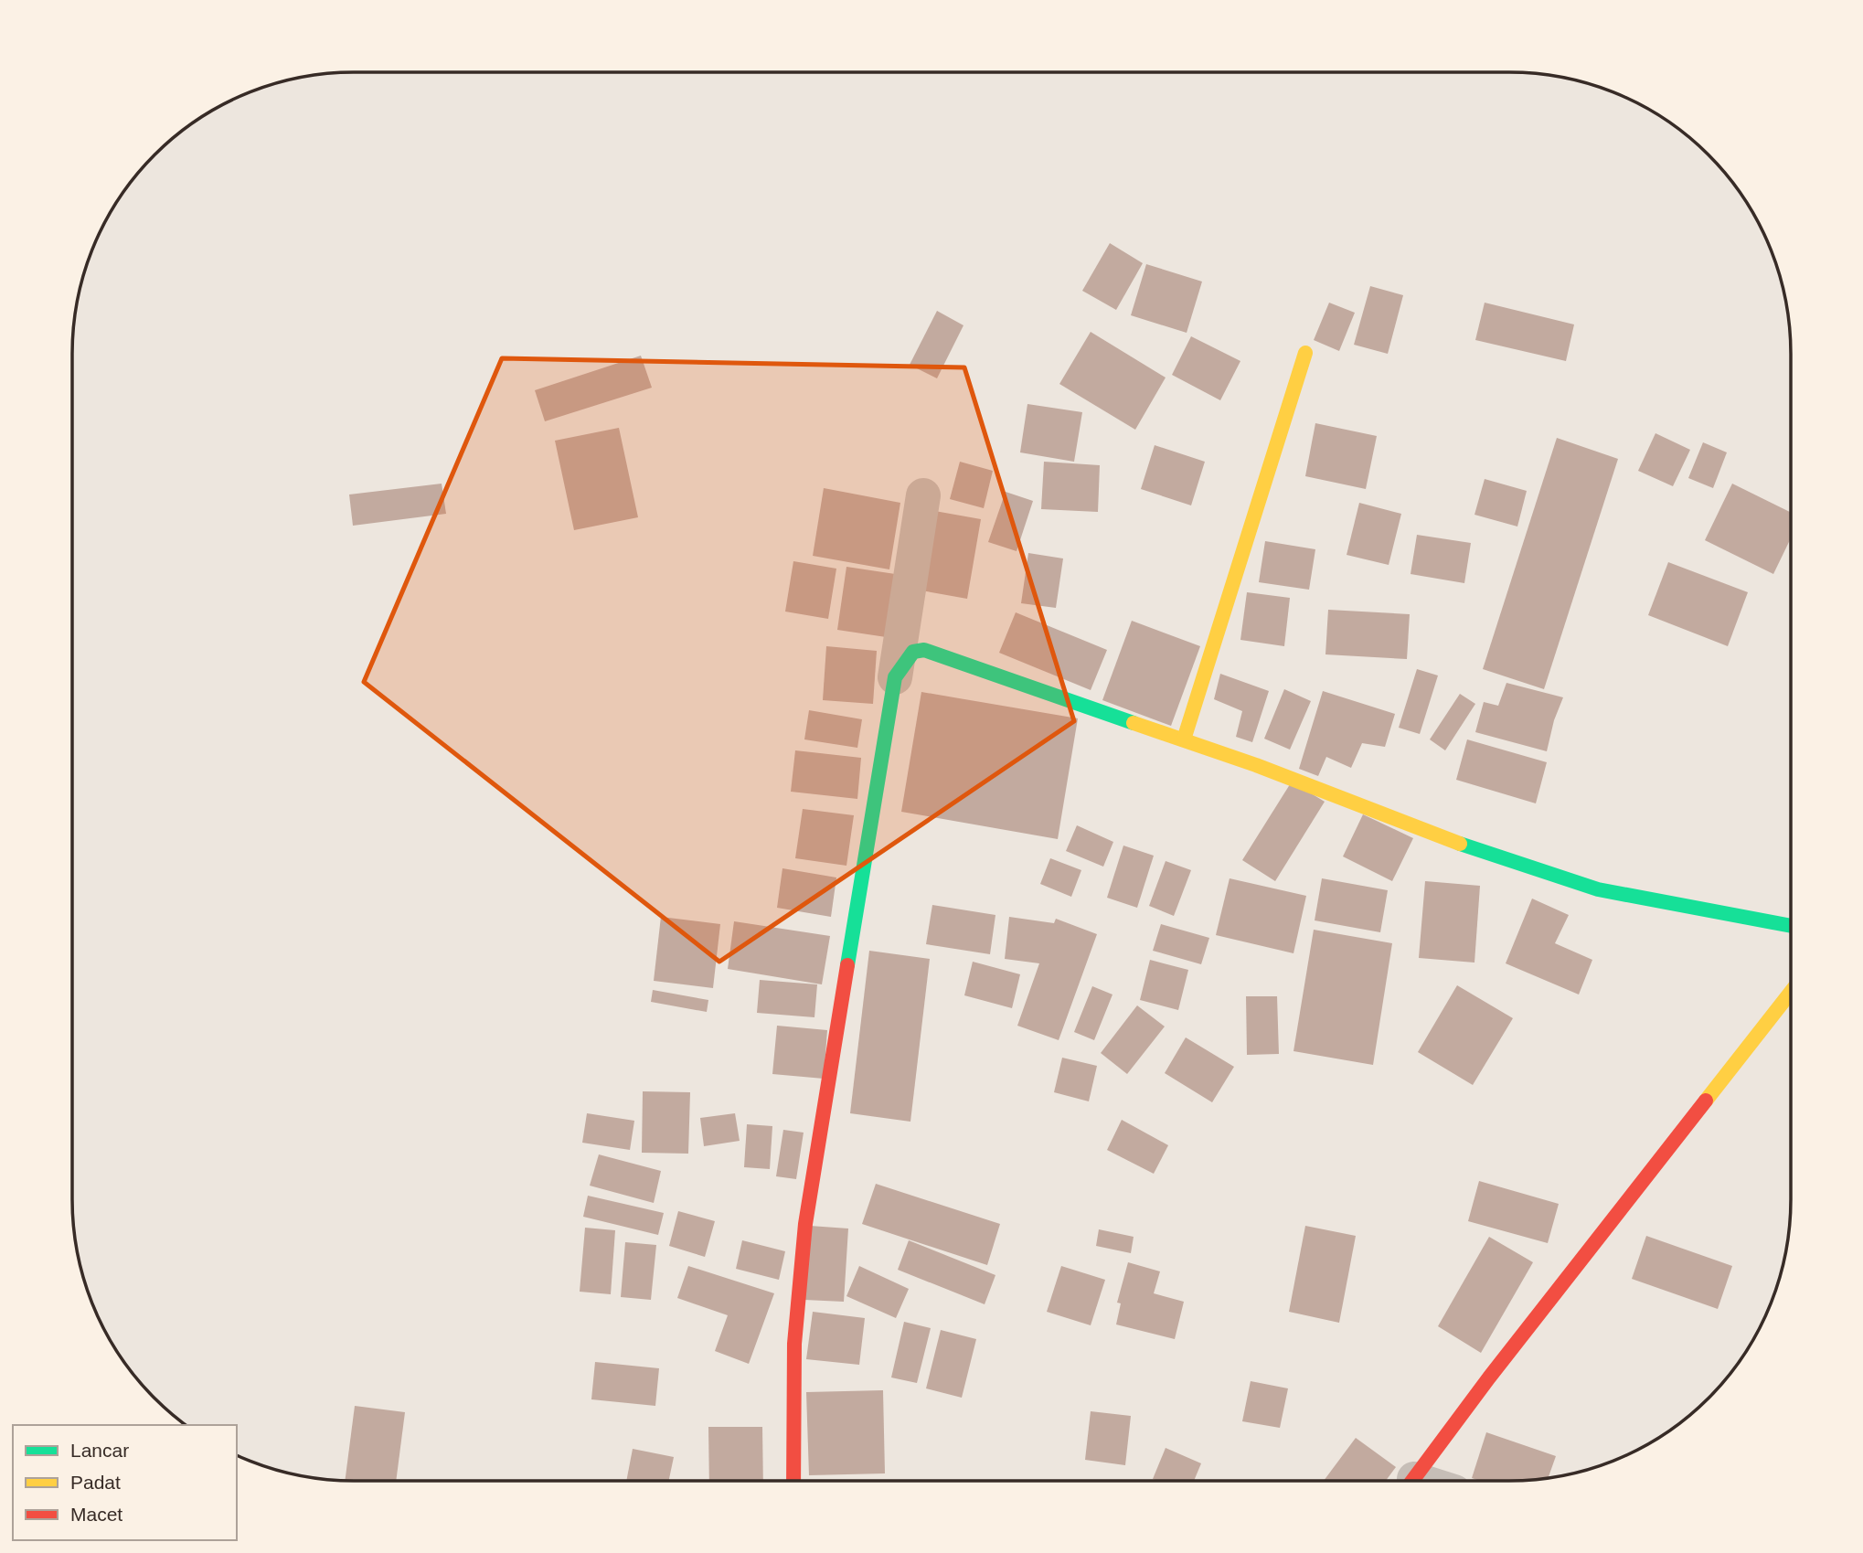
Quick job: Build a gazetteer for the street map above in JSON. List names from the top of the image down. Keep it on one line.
{"legend":["Lancar","Padat","Macet"]}
